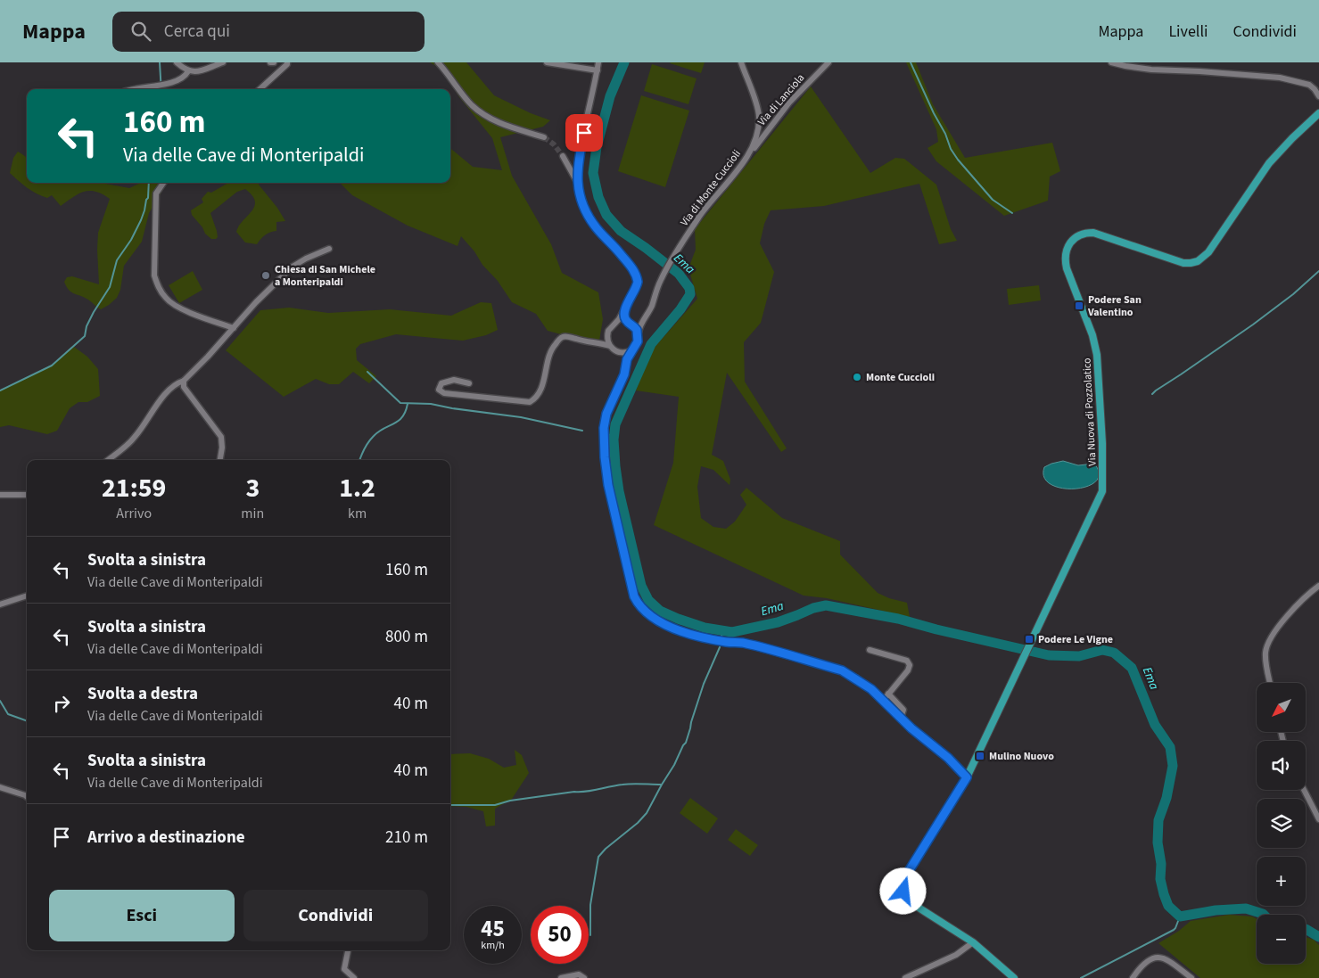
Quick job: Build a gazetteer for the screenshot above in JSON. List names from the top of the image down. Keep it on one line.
{"streets":{"main road":["Via Nuova di Pozzolatico"],"street":["Via di Lanciola","Via di Monte Cuccioli"]},"crossings":[["Via di Lanciola","Via di Monte Cuccioli"]],"water":["Ema"],"places":{"other":["Chiesa di San Michele a Monteripaldi","Monte Cuccioli"],"transit":["Podere San Valentino","Podere Le Vigne","Mulino Nuovo"]},"north":"bottom left","page":{"header":"Mappa","search":"Cerca qui","nav":["Mappa","Livelli","Condividi"],"turn":["160 m","Via delle Cave di Monteripaldi"],"eta":["21:59","Arrivo","3","min","1.2","km"],"list":[{"name":"Svolta a sinistra","note":"Via delle Cave di Monteripaldi","value":"160 m"},{"name":"Svolta a sinistra","note":"Via delle Cave di Monteripaldi","value":"800 m"},{"name":"Svolta a destra","note":"Via delle Cave di Monteripaldi","value":"40 m"},{"name":"Svolta a sinistra","note":"Via delle Cave di Monteripaldi","value":"40 m"},{"name":"Arrivo a destinazione","value":"210 m"}],"map_buttons":["+","−"],"buttons":["Esci","Condividi"],"speed":"45 km/h","limit":"50"}}
